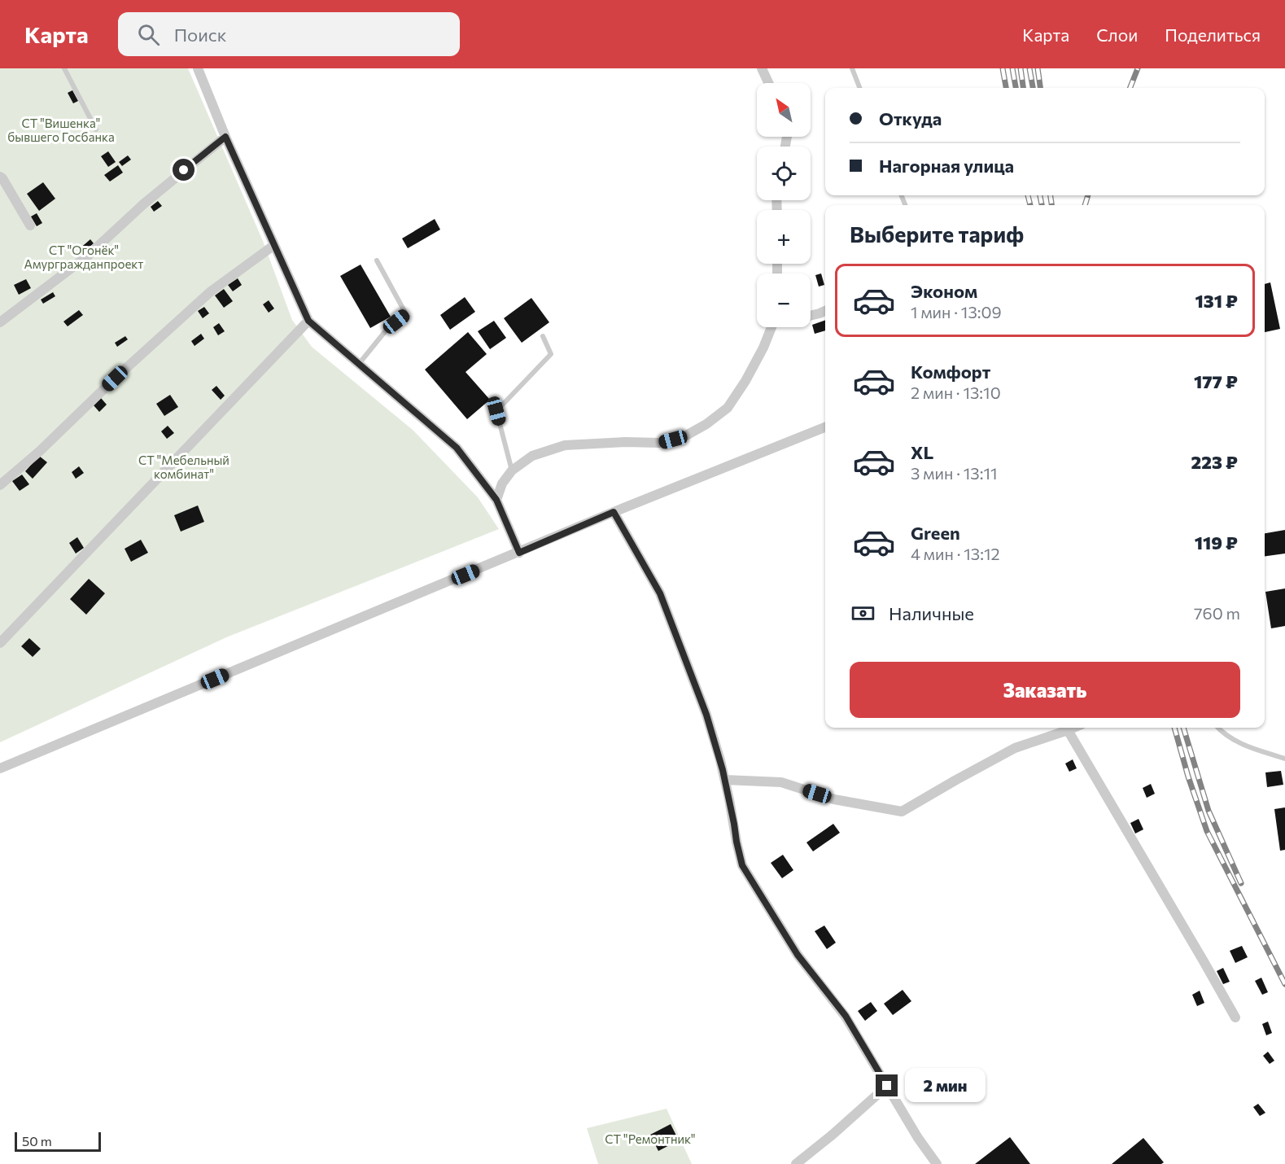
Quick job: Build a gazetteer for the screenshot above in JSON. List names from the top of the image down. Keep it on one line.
{"parks":["СТ \"Вишенка\" бывшего Госбанка","СТ \"Огонёк\" Амургражданпроект","СТ \"Мебельный комбинат\"","СТ \"Ремонтник\""],"scale_bar":"50 m","north":"top left","page":{"header":"Карта","search":"Поиск","nav":["Карта","Слои","Поделиться"],"map_buttons":["+","−"],"banner":["Откуда","Нагорная улица"],"heading":"Выберите тариф","list":[{"name":"Эконом","note":"1 мин · 13:09","value":"131 ₽"},{"name":"Комфорт","note":"2 мин · 13:10","value":"177 ₽"},{"name":"XL","note":"3 мин · 13:11","value":"223 ₽"},{"name":"Green","note":"4 мин · 13:12","value":"119 ₽"}],"pay":["Наличные","760 m"],"buttons":"Заказать","bubble":"2 мин","scale":"50 m"}}
